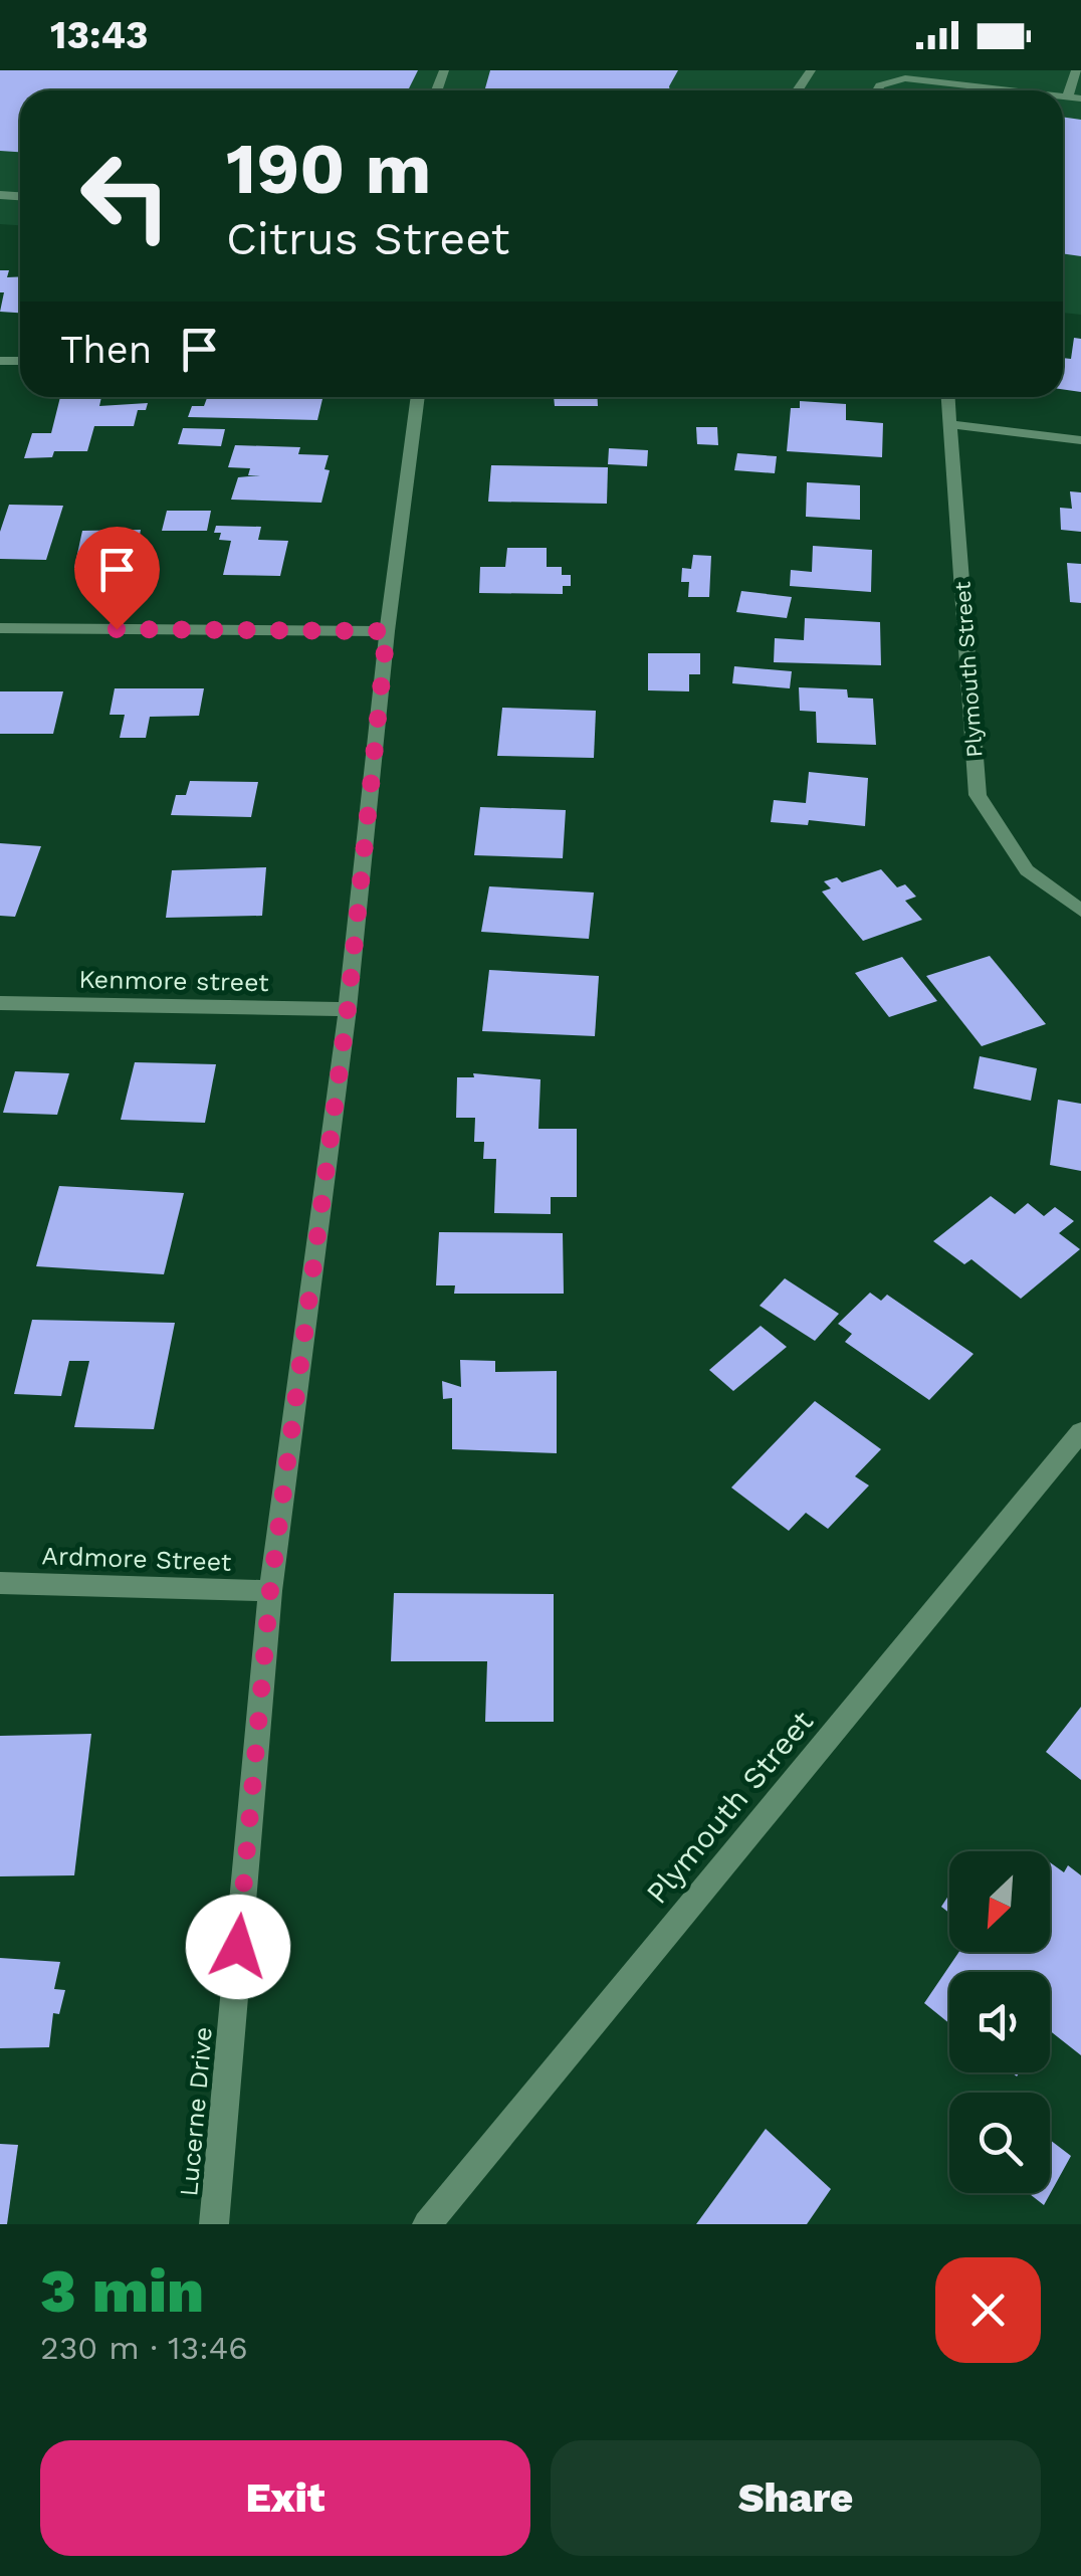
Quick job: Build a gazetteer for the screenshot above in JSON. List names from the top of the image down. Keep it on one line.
{"streets":{"street":["Plymouth Street","Kenmore street","Ardmore Street","Lucerne Drive"]},"crossings":[["Kenmore street","Lucerne Drive"],["Ardmore Street","Lucerne Drive"]],"north":"bottom left","page":{"status":"13:43","turn":["190 m","Citrus Street"],"then":"Then","heading":["3 min","230 m · 13:46"],"buttons":["Exit","Share"]}}
